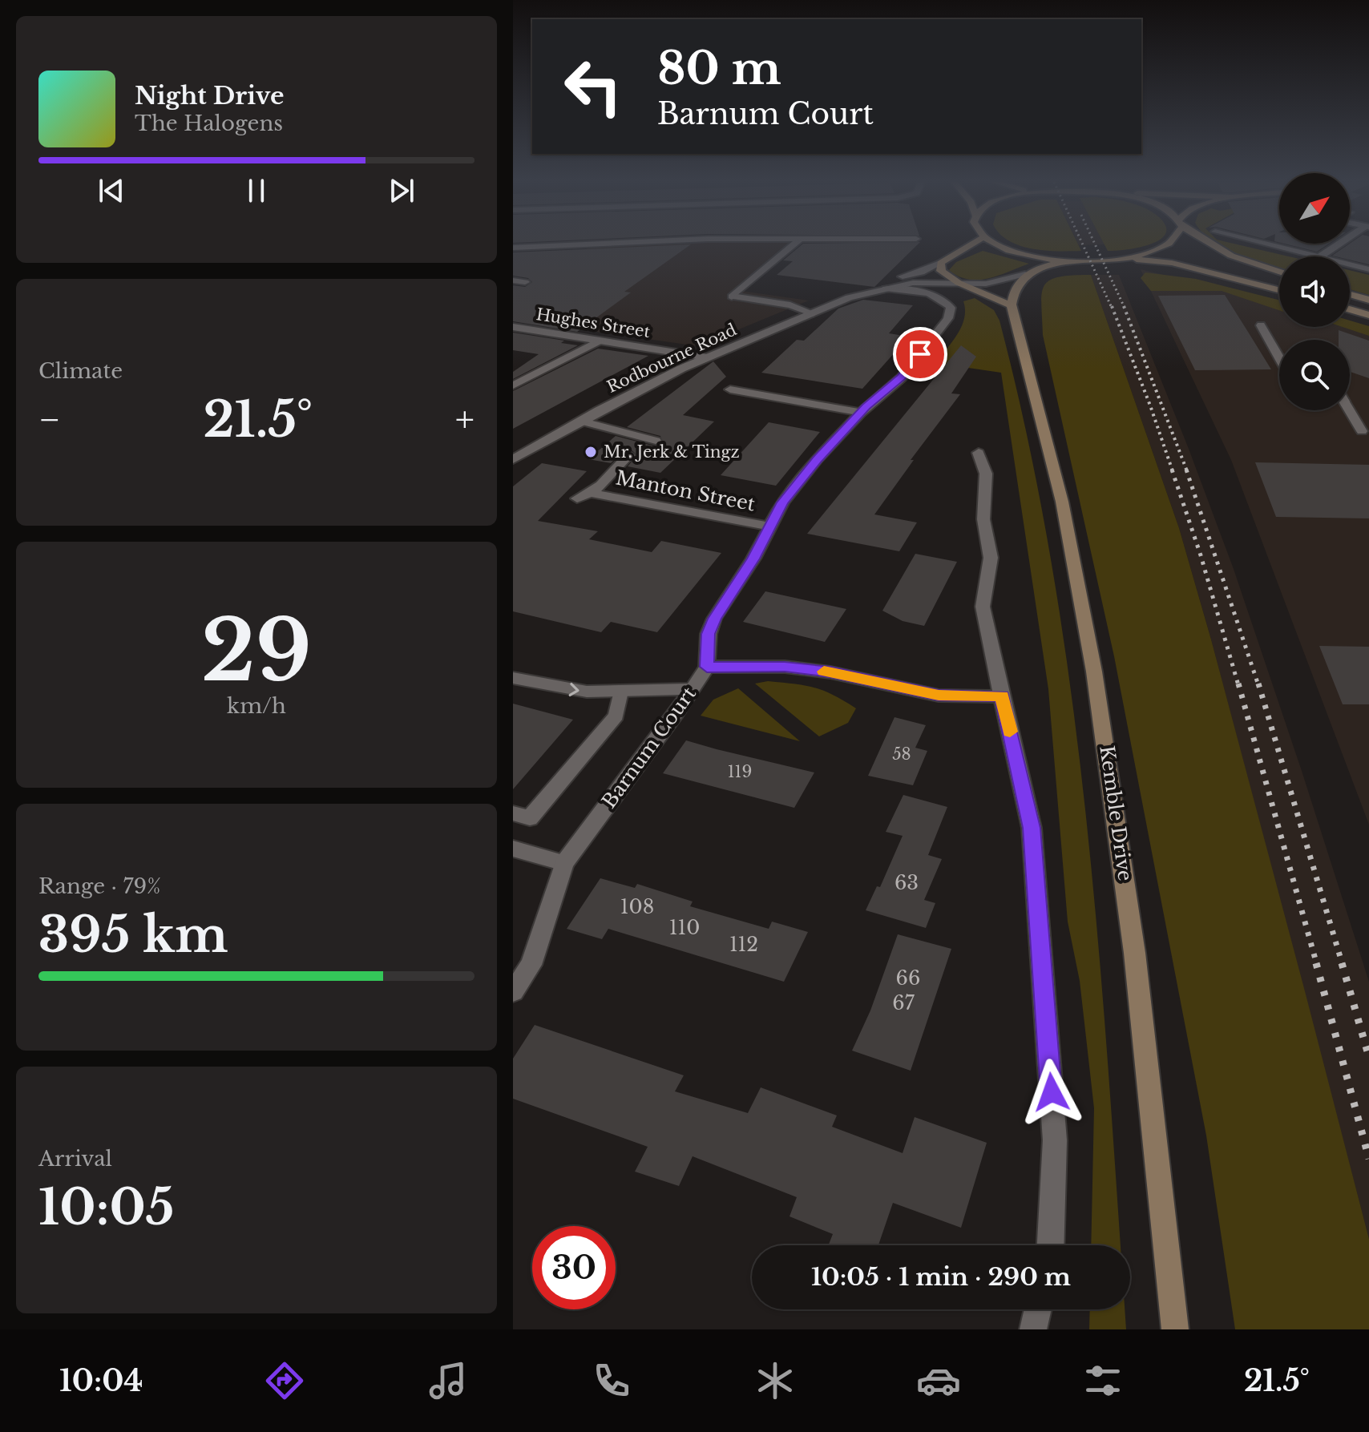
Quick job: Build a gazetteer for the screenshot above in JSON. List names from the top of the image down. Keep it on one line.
{"streets":{"main road":["Kemble Drive"],"street":["Hughes Street","Rodbourne Road","Manton Street","Barnum Court"]},"crossings":[["Hughes Street","Rodbourne Road"],["Rodbourne Road","Manton Street"],["Manton Street","Barnum Court"]],"places":["Mr. Jerk & Tingz"],"house_numbers":["58","119","63","108","110","112","66","67"],"north":"top right","page":{"turn":["80 m","Barnum Court"],"song":["Night Drive","The Halogens"],"tile":["Climate",["29","km/h"],["Range · 79%","395 km"],["Arrival","10:05"]],"heat":["−","21.5°","+"],"limit":"30","trip":"10:05 · 1 min · 290 m","tabs":["10:04","21.5°"]}}
